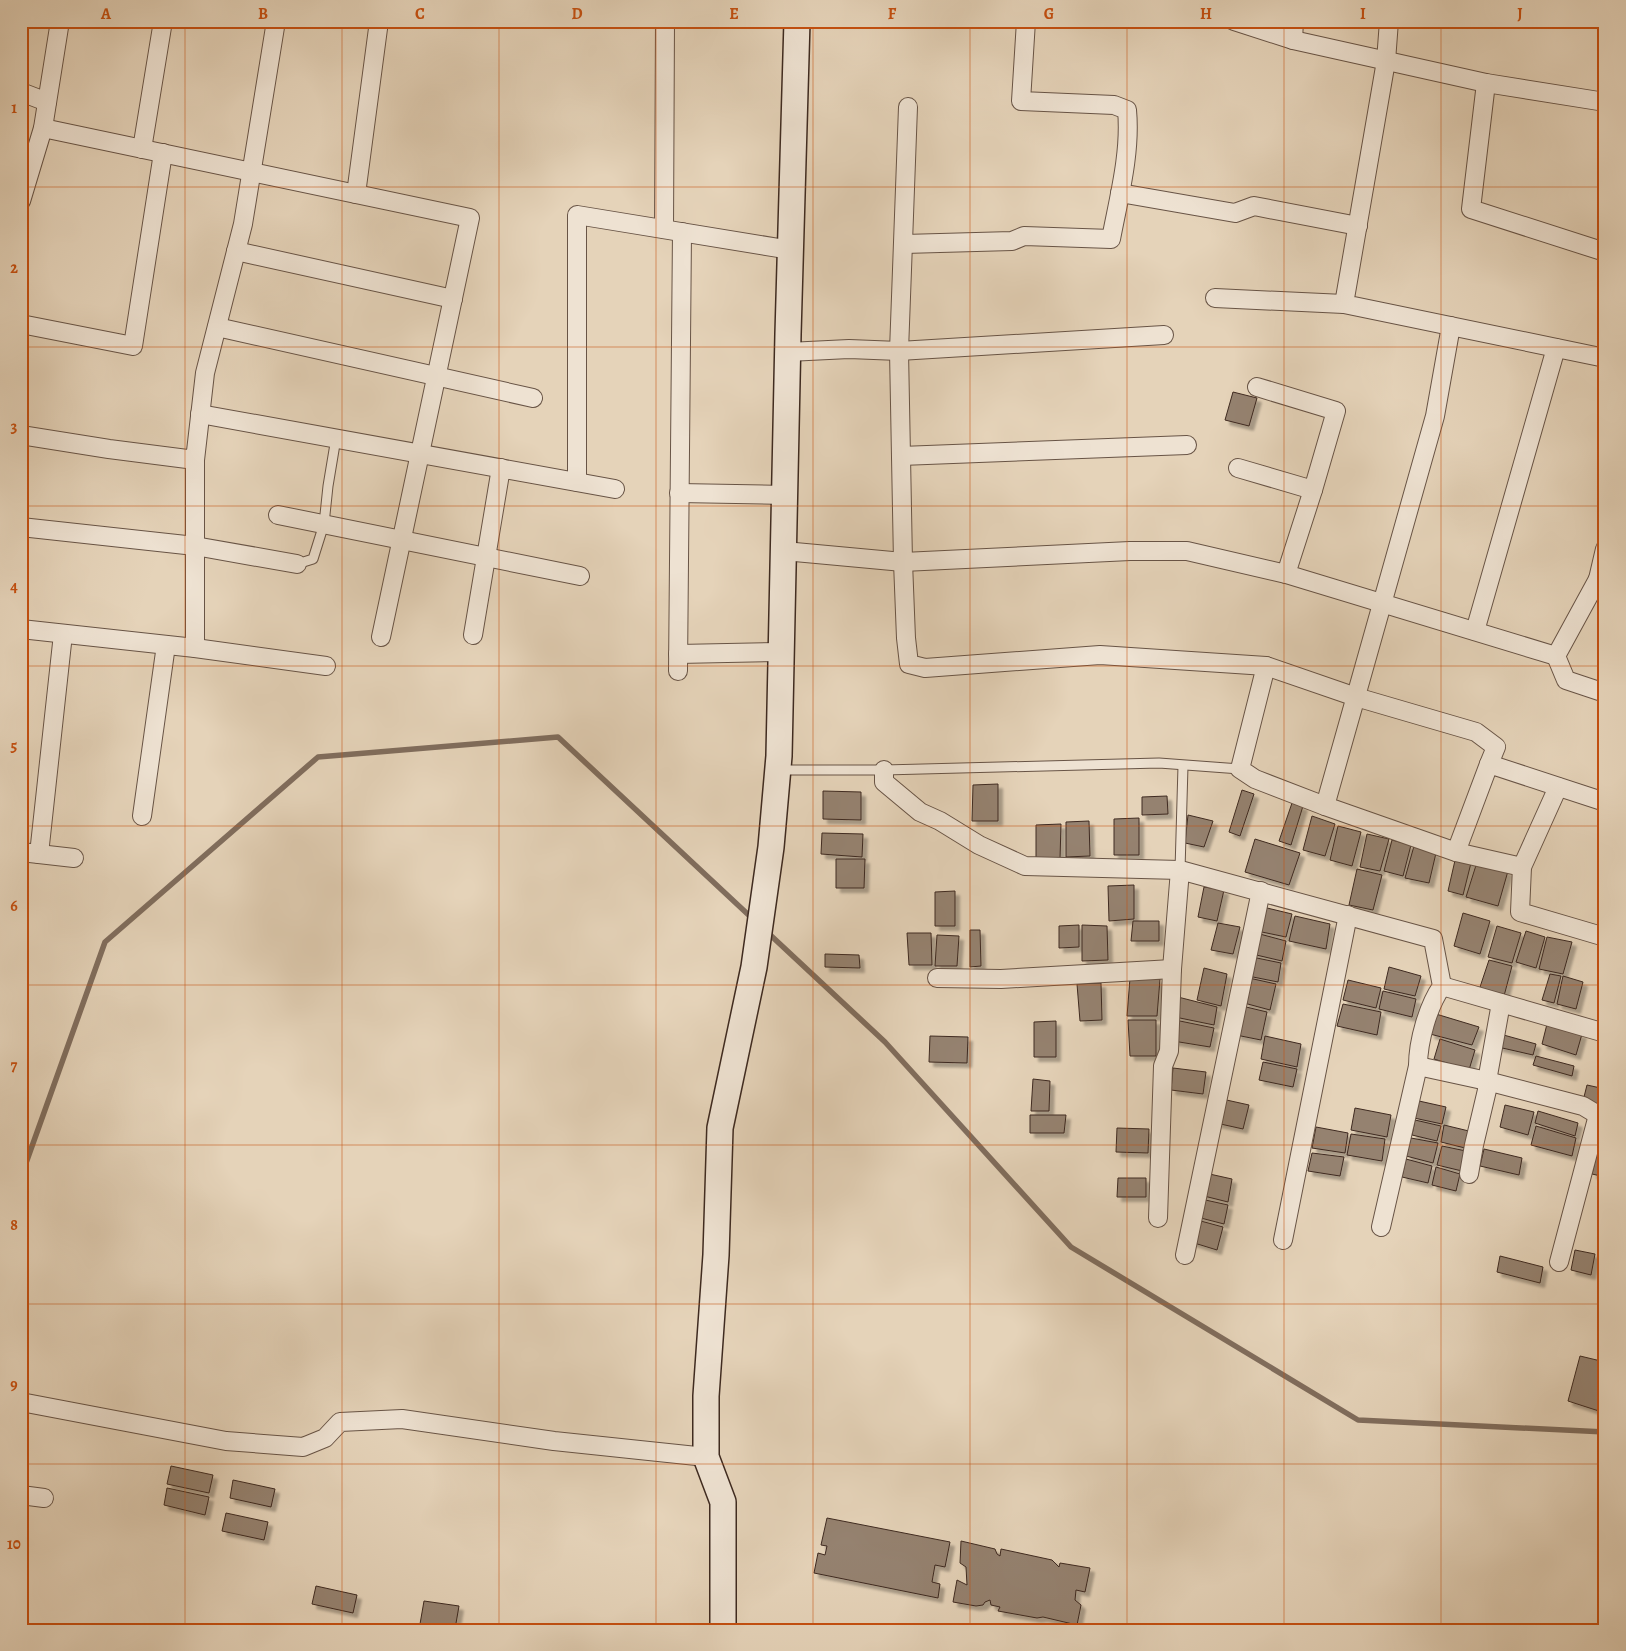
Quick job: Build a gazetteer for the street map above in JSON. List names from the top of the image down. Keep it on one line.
{"grid":{"columns":["A","B","C","D","E","F","G","H","I","J"],"rows":["1","2","3","4","5","6","7","8","9","10"]}}
